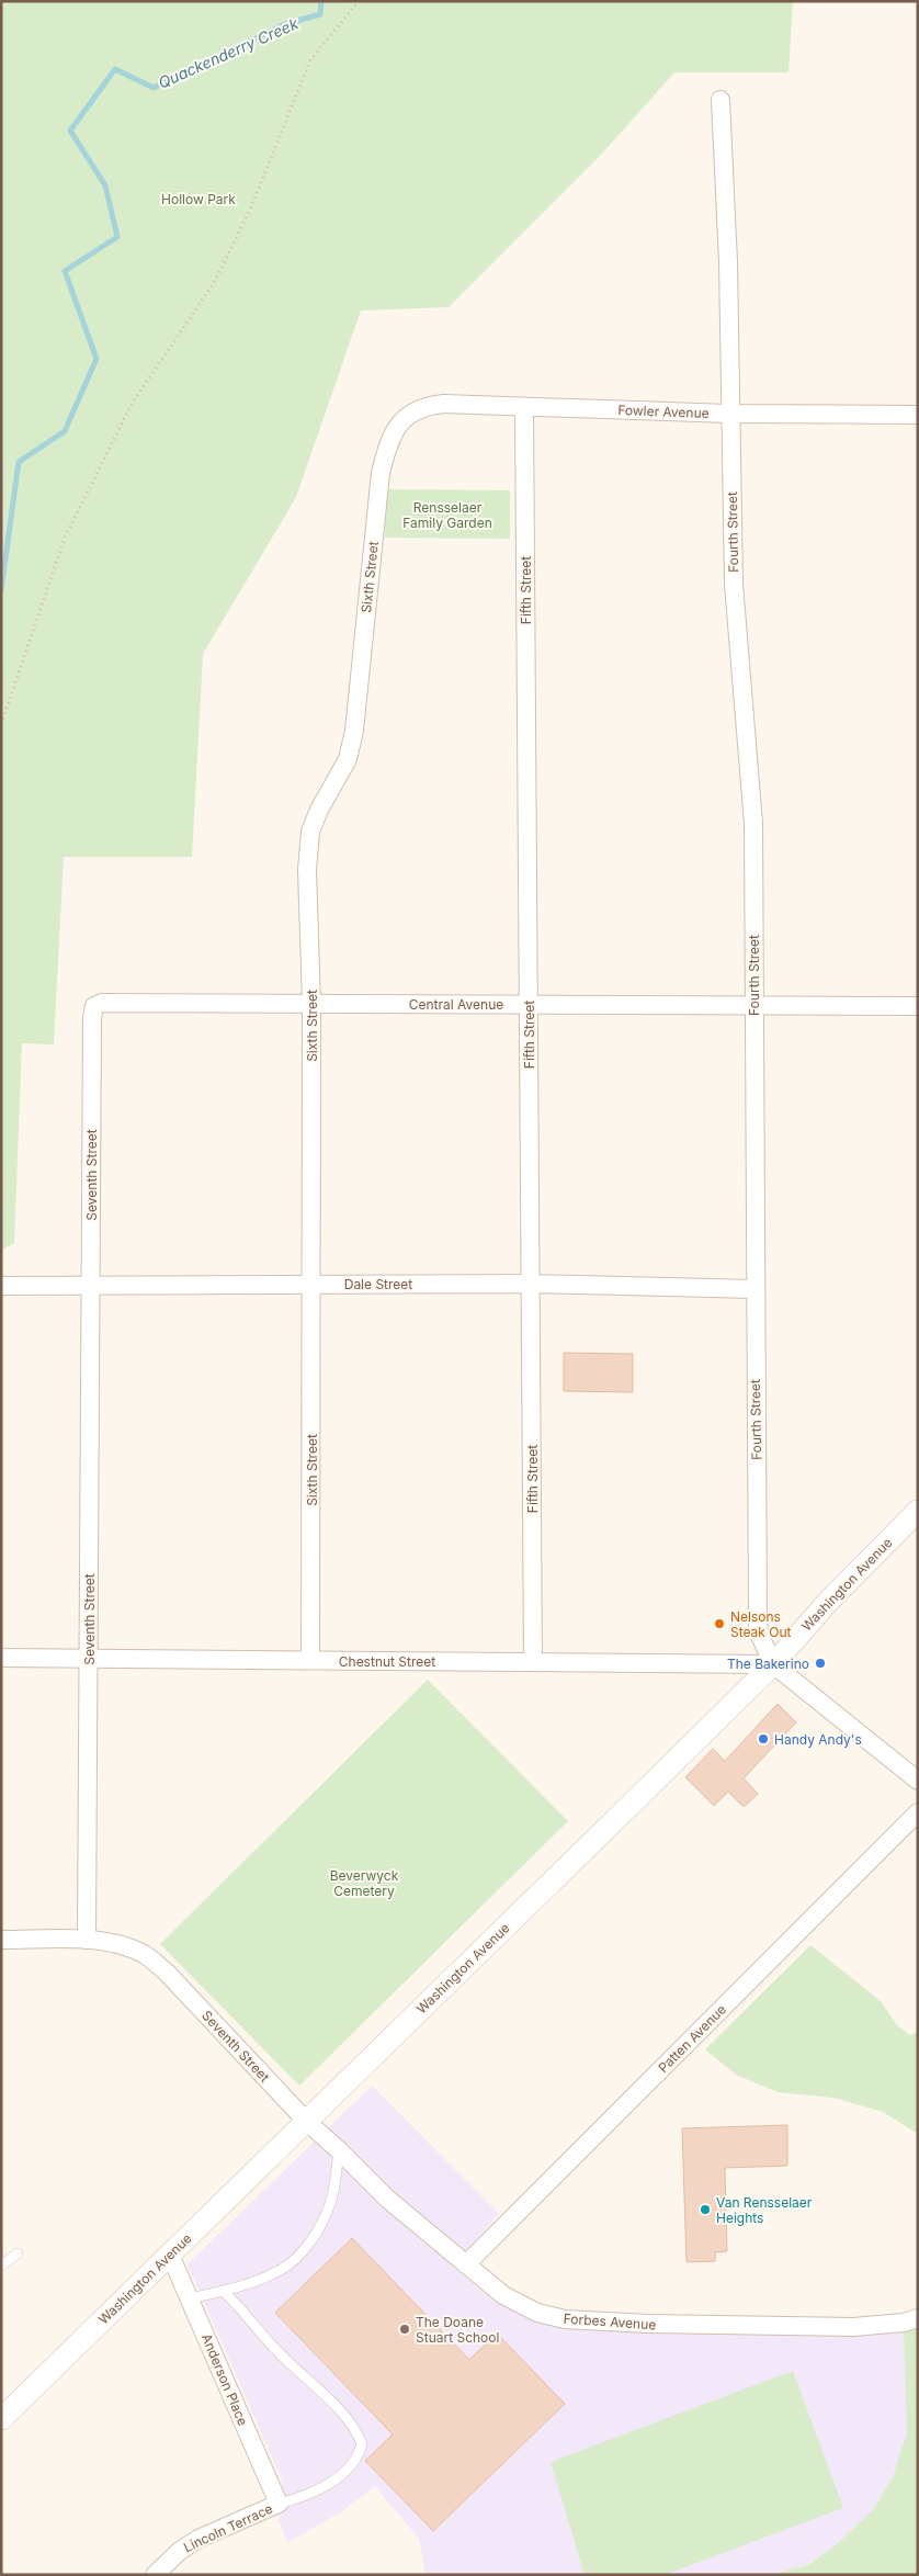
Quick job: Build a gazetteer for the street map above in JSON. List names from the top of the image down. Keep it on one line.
{"streets":{"street":["Fowler Avenue","Fourth Street","Sixth Street","Fifth Street","Central Avenue","Seventh Street","Dale Street","Washington Avenue","Chestnut Street","Patten Avenue","Forbes Avenue","Anderson Place","Lincoln Terrace"]},"crossings":[["Fowler Avenue","Fourth Street"],["Fowler Avenue","Sixth Street"],["Fowler Avenue","Fifth Street"],["Fourth Street","Central Avenue"],["Fourth Street","Dale Street"],["Fourth Street","Washington Avenue"],["Fourth Street","Chestnut Street"],["Sixth Street","Central Avenue"],["Sixth Street","Dale Street"],["Sixth Street","Chestnut Street"],["Fifth Street","Central Avenue"],["Fifth Street","Dale Street"],["Fifth Street","Chestnut Street"],["Central Avenue","Seventh Street"],["Seventh Street","Dale Street"],["Seventh Street","Washington Avenue"],["Seventh Street","Chestnut Street"],["Seventh Street","Forbes Avenue"],["Washington Avenue","Chestnut Street"],["Washington Avenue","Forbes Avenue"],["Washington Avenue","Anderson Place"],["Patten Avenue","Forbes Avenue"],["Anderson Place","Lincoln Terrace"]],"water":["Quackenderry Creek"],"parks":["Hollow Park","Rensselaer Family Garden","Beverwyck Cemetery"],"places":["Nelsons Steak Out","The Bakerino","Handy Andy's","Van Rensselaer Heights","The Doane Stuart School"]}
